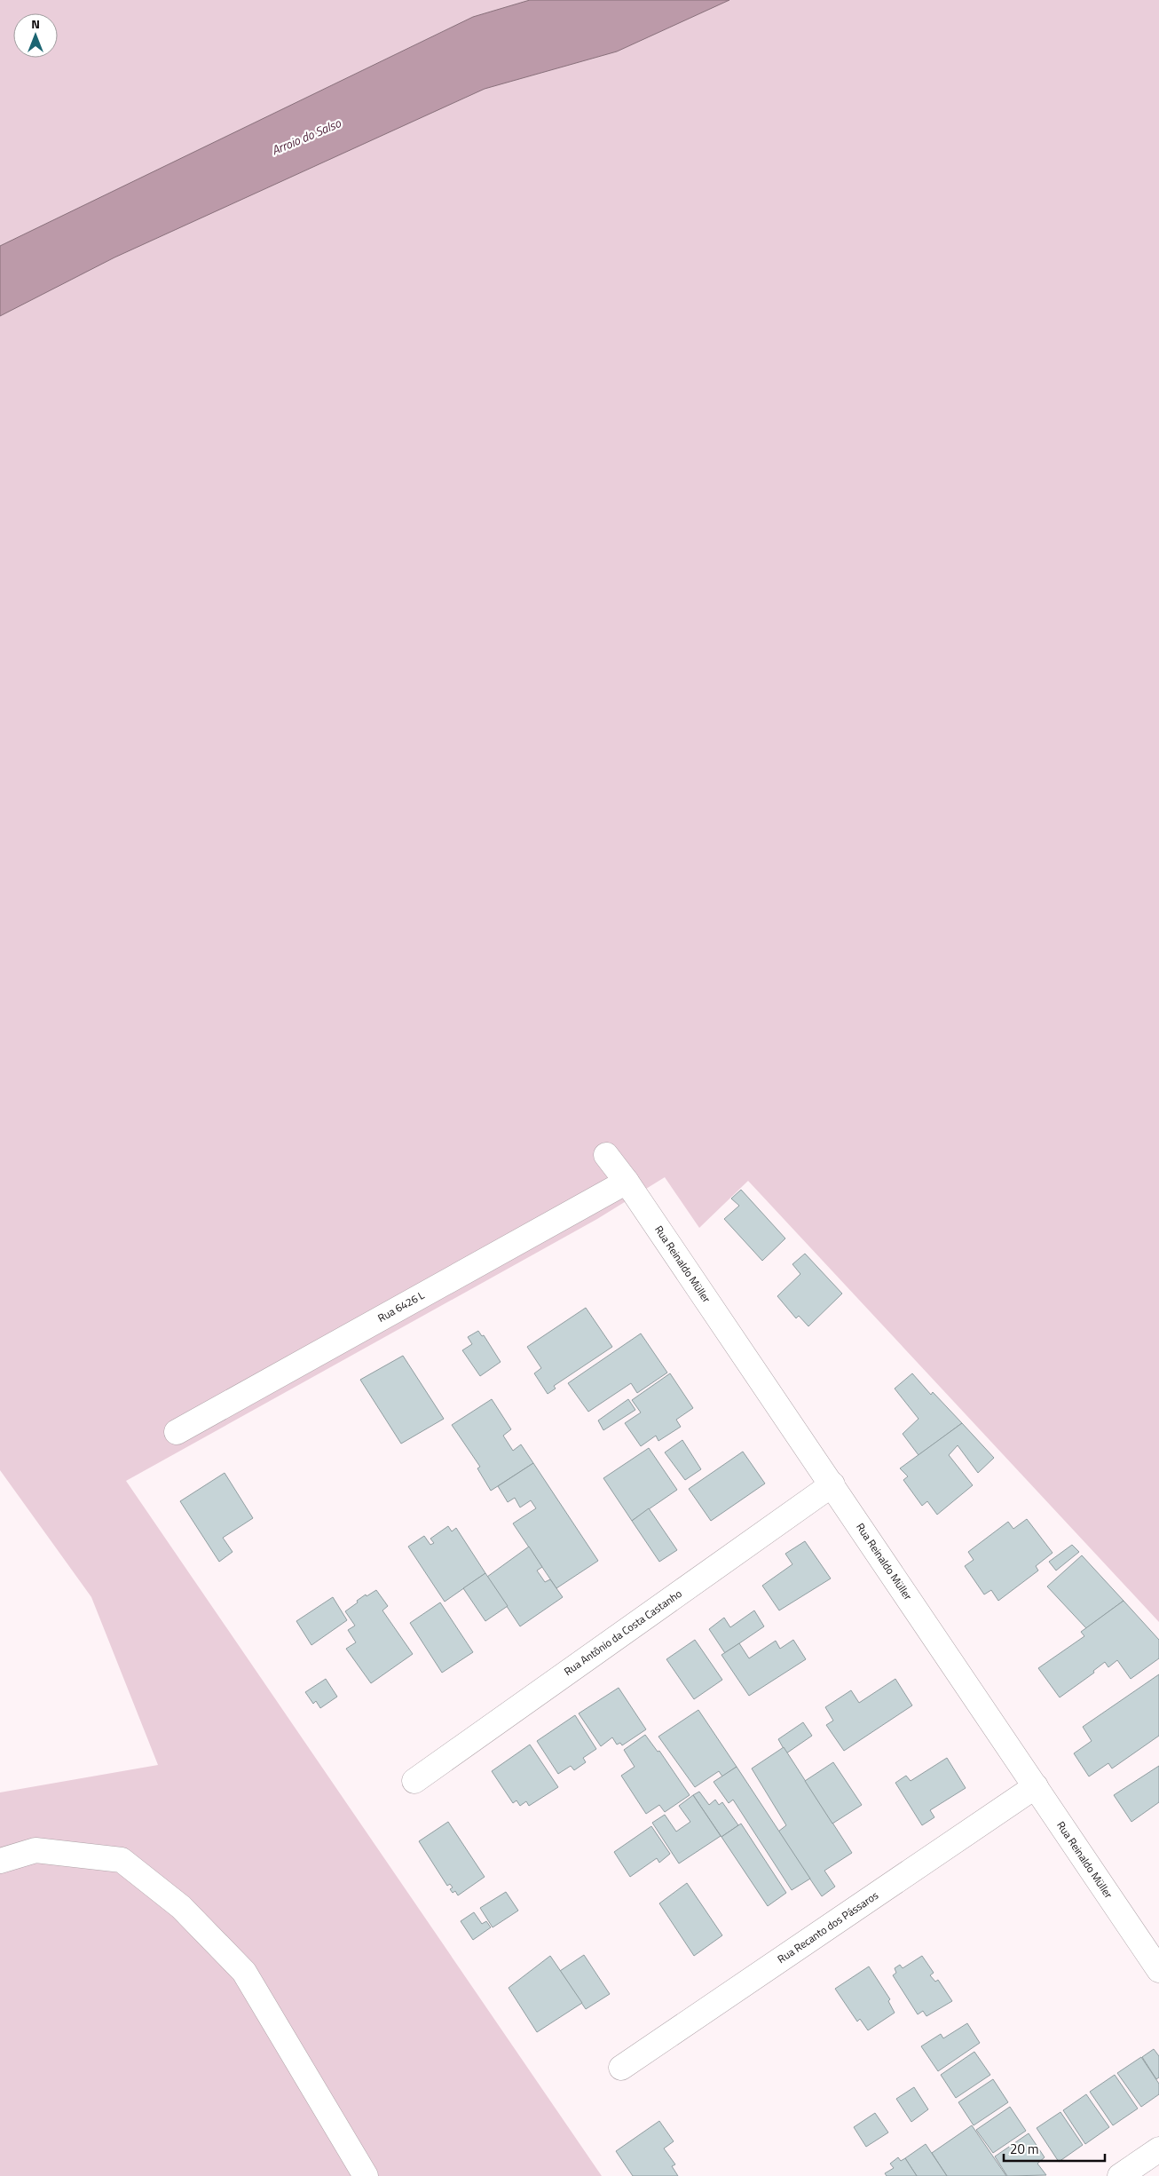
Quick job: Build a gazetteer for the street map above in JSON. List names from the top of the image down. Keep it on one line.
{"streets":{"street":["Rua Reinaldo Müller","Rua 6426 L","Rua Antônio da Costa Castanho","Rua Recanto dos Pássaros"]},"crossings":[["Rua Reinaldo Müller","Rua 6426 L"],["Rua Reinaldo Müller","Rua Antônio da Costa Castanho"],["Rua Reinaldo Müller","Rua Recanto dos Pássaros"]],"water":["Arroio do Salso"],"scale_bar":"20 m","north":"top"}
